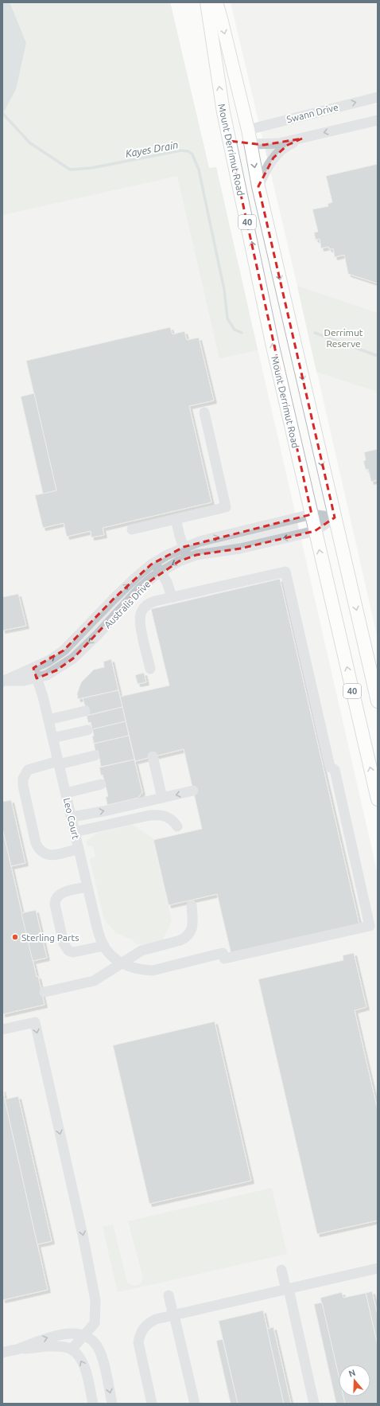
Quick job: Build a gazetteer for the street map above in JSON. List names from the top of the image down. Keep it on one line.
{"streets":{"main road":["Mount Derrimut Road","40"],"street":["Swann Drive","Australis Drive","Leo Court"]},"crossings":[["Swann Drive","Mount Derrimut Road"],["Mount Derrimut Road","Australis Drive"],["Australis Drive","Leo Court"]],"water":["Kayes Drain"],"parks":["Derrimut Reserve"],"places":["Sterling Parts"],"north":"top"}
